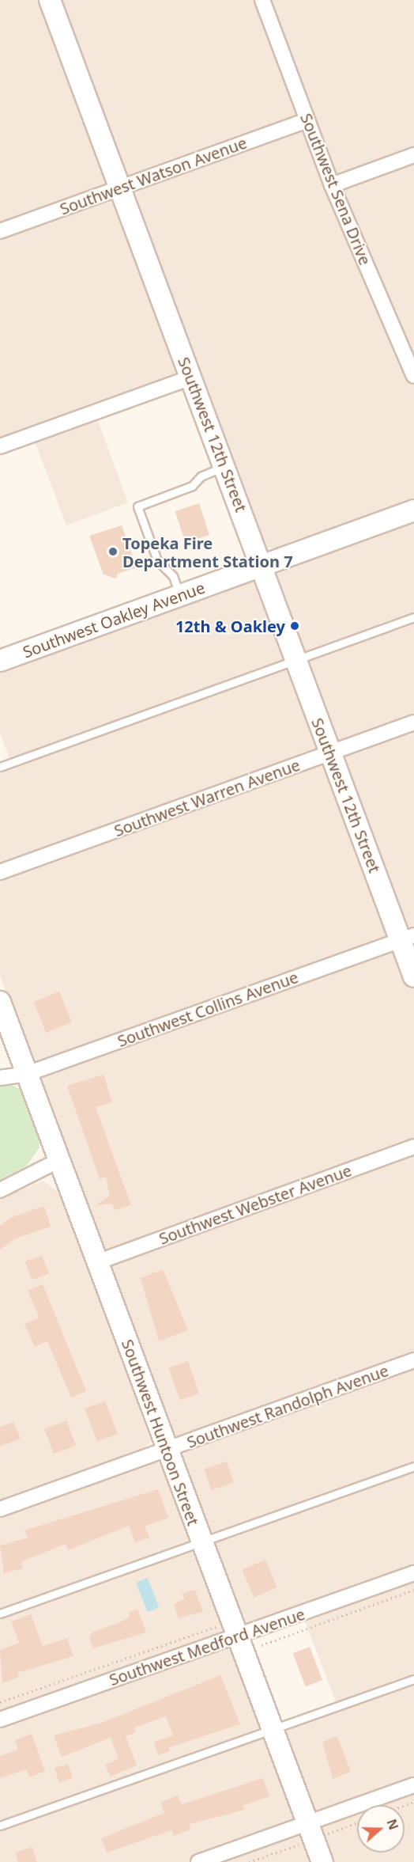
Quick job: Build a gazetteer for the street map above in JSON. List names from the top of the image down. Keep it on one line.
{"streets":{"main road":["Southwest 12th Street","Southwest Oakley Avenue","Southwest Huntoon Street"],"street":["Southwest Watson Avenue","Southwest Sena Drive","Southwest Warren Avenue","Southwest Collins Avenue","Southwest Webster Avenue","Southwest Randolph Avenue","Southwest Medford Avenue"]},"crossings":[["Southwest Watson Avenue","Southwest Sena Drive"],["Southwest Watson Avenue","Southwest 12th Street"],["Southwest 12th Street","Southwest Oakley Avenue"],["Southwest 12th Street","Southwest Warren Avenue"],["Southwest 12th Street","Southwest Collins Avenue"],["Southwest Collins Avenue","Southwest Huntoon Street"],["Southwest Webster Avenue","Southwest Huntoon Street"],["Southwest Randolph Avenue","Southwest Huntoon Street"],["Southwest Huntoon Street","Southwest Medford Avenue"]],"places":["Topeka Fire Department Station 7","12th & Oakley"],"north":"right"}
